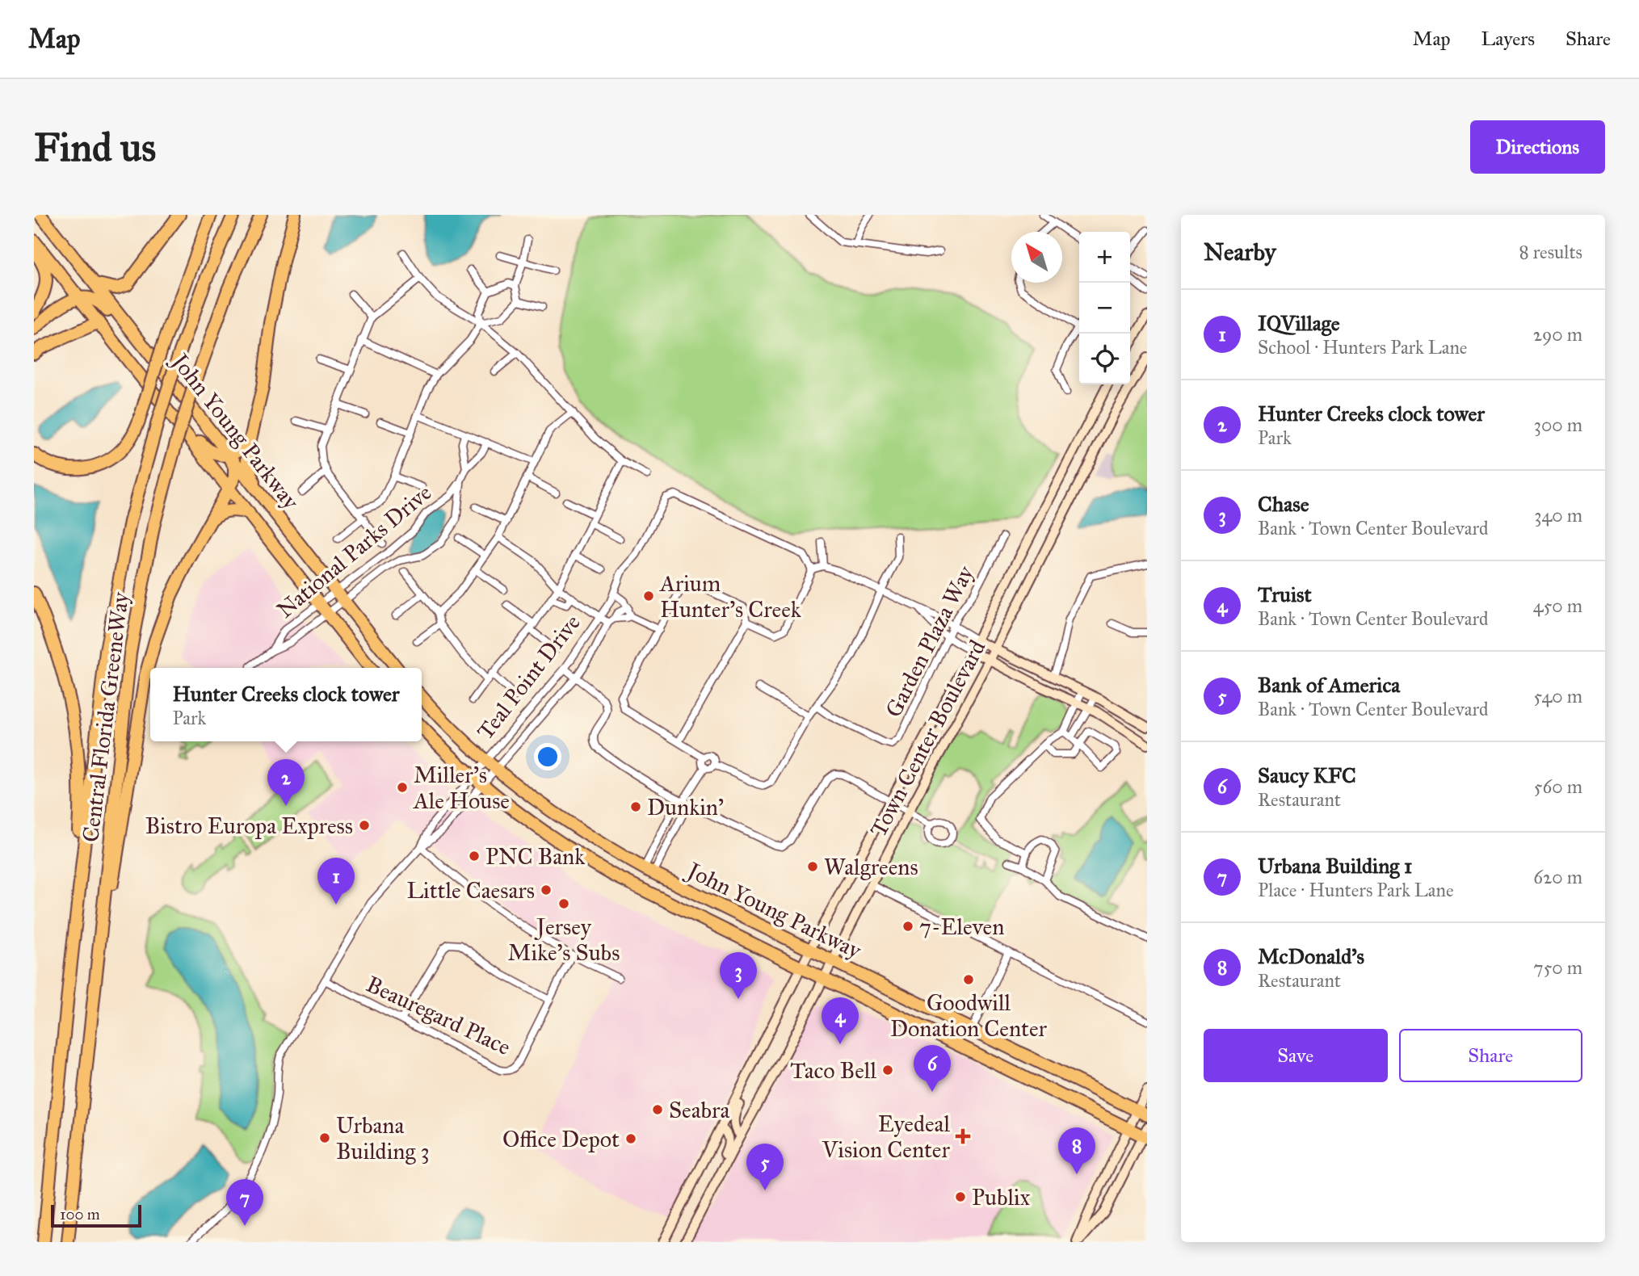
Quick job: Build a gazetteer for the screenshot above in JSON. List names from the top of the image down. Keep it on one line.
{"streets":{"highway":["John Young Parkway","Central Florida GreeneWay"],"street":["National Parks Drive","Garden Plaza Way","Teal Point Drive","Town Center Boulevard","Beauregard Place"]},"crossings":[["John Young Parkway","National Parks Drive"],["John Young Parkway","Teal Point Drive"],["John Young Parkway","Town Center Boulevard"]],"places":{"other":["Arium Hunter's Creek","Miller's Ale House","Dunkin'","Bistro Europa Express","PNC Bank","Walgreens","Little Caesars","Jersey Mike's Subs","7-Eleven","Goodwill Donation Center","Taco Bell","Seabra","Urbana Building 3","Office Depot","Publix"],"health":["Eyedeal Vision Center"]},"scale_bar":"100 m","north":"top left","page":{"header":"Map","nav":["Map","Layers","Share"],"buttons":["Directions",["Save","Share"]],"title":"Find us","heading":["Nearby","8 results"],"map_buttons":["+","−"],"list":[{"mark":"1","name":"IQVillage","note":"School · Hunters Park Lane","value":"290 m"},{"mark":"2","name":"Hunter Creeks clock tower","note":"Park","value":"300 m"},{"mark":"3","name":"Chase","note":"Bank · Town Center Boulevard","value":"340 m"},{"mark":"4","name":"Truist","note":"Bank · Town Center Boulevard","value":"450 m"},{"mark":"5","name":"Bank of America","note":"Bank · Town Center Boulevard","value":"540 m"},{"mark":"6","name":"Saucy KFC","note":"Restaurant","value":"560 m"},{"mark":"7","name":"Urbana Building 1","note":"Place · Hunters Park Lane","value":"620 m"},{"mark":"8","name":"McDonald's","note":"Restaurant","value":"750 m"}],"popup":["Hunter Creeks clock tower","Park"],"pins":["2","1","3","4","6","8","5","7"],"scale":"100 m"}}
